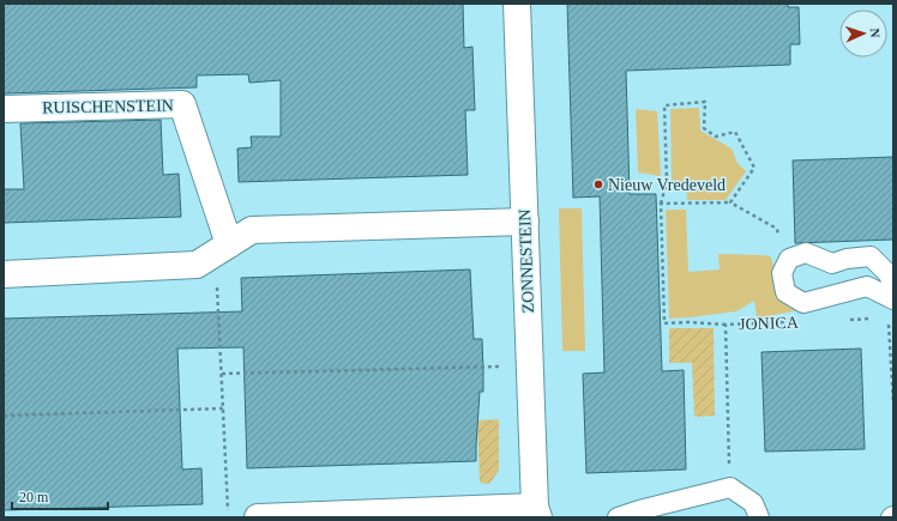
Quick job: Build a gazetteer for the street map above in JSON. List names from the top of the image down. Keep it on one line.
{"streets":{"street":["RUISCHENSTEIN","ZONNESTEIN"],"lane":["JONICA"]},"places":["Nieuw Vredeveld"],"scale_bar":"20 m","north":"right"}
